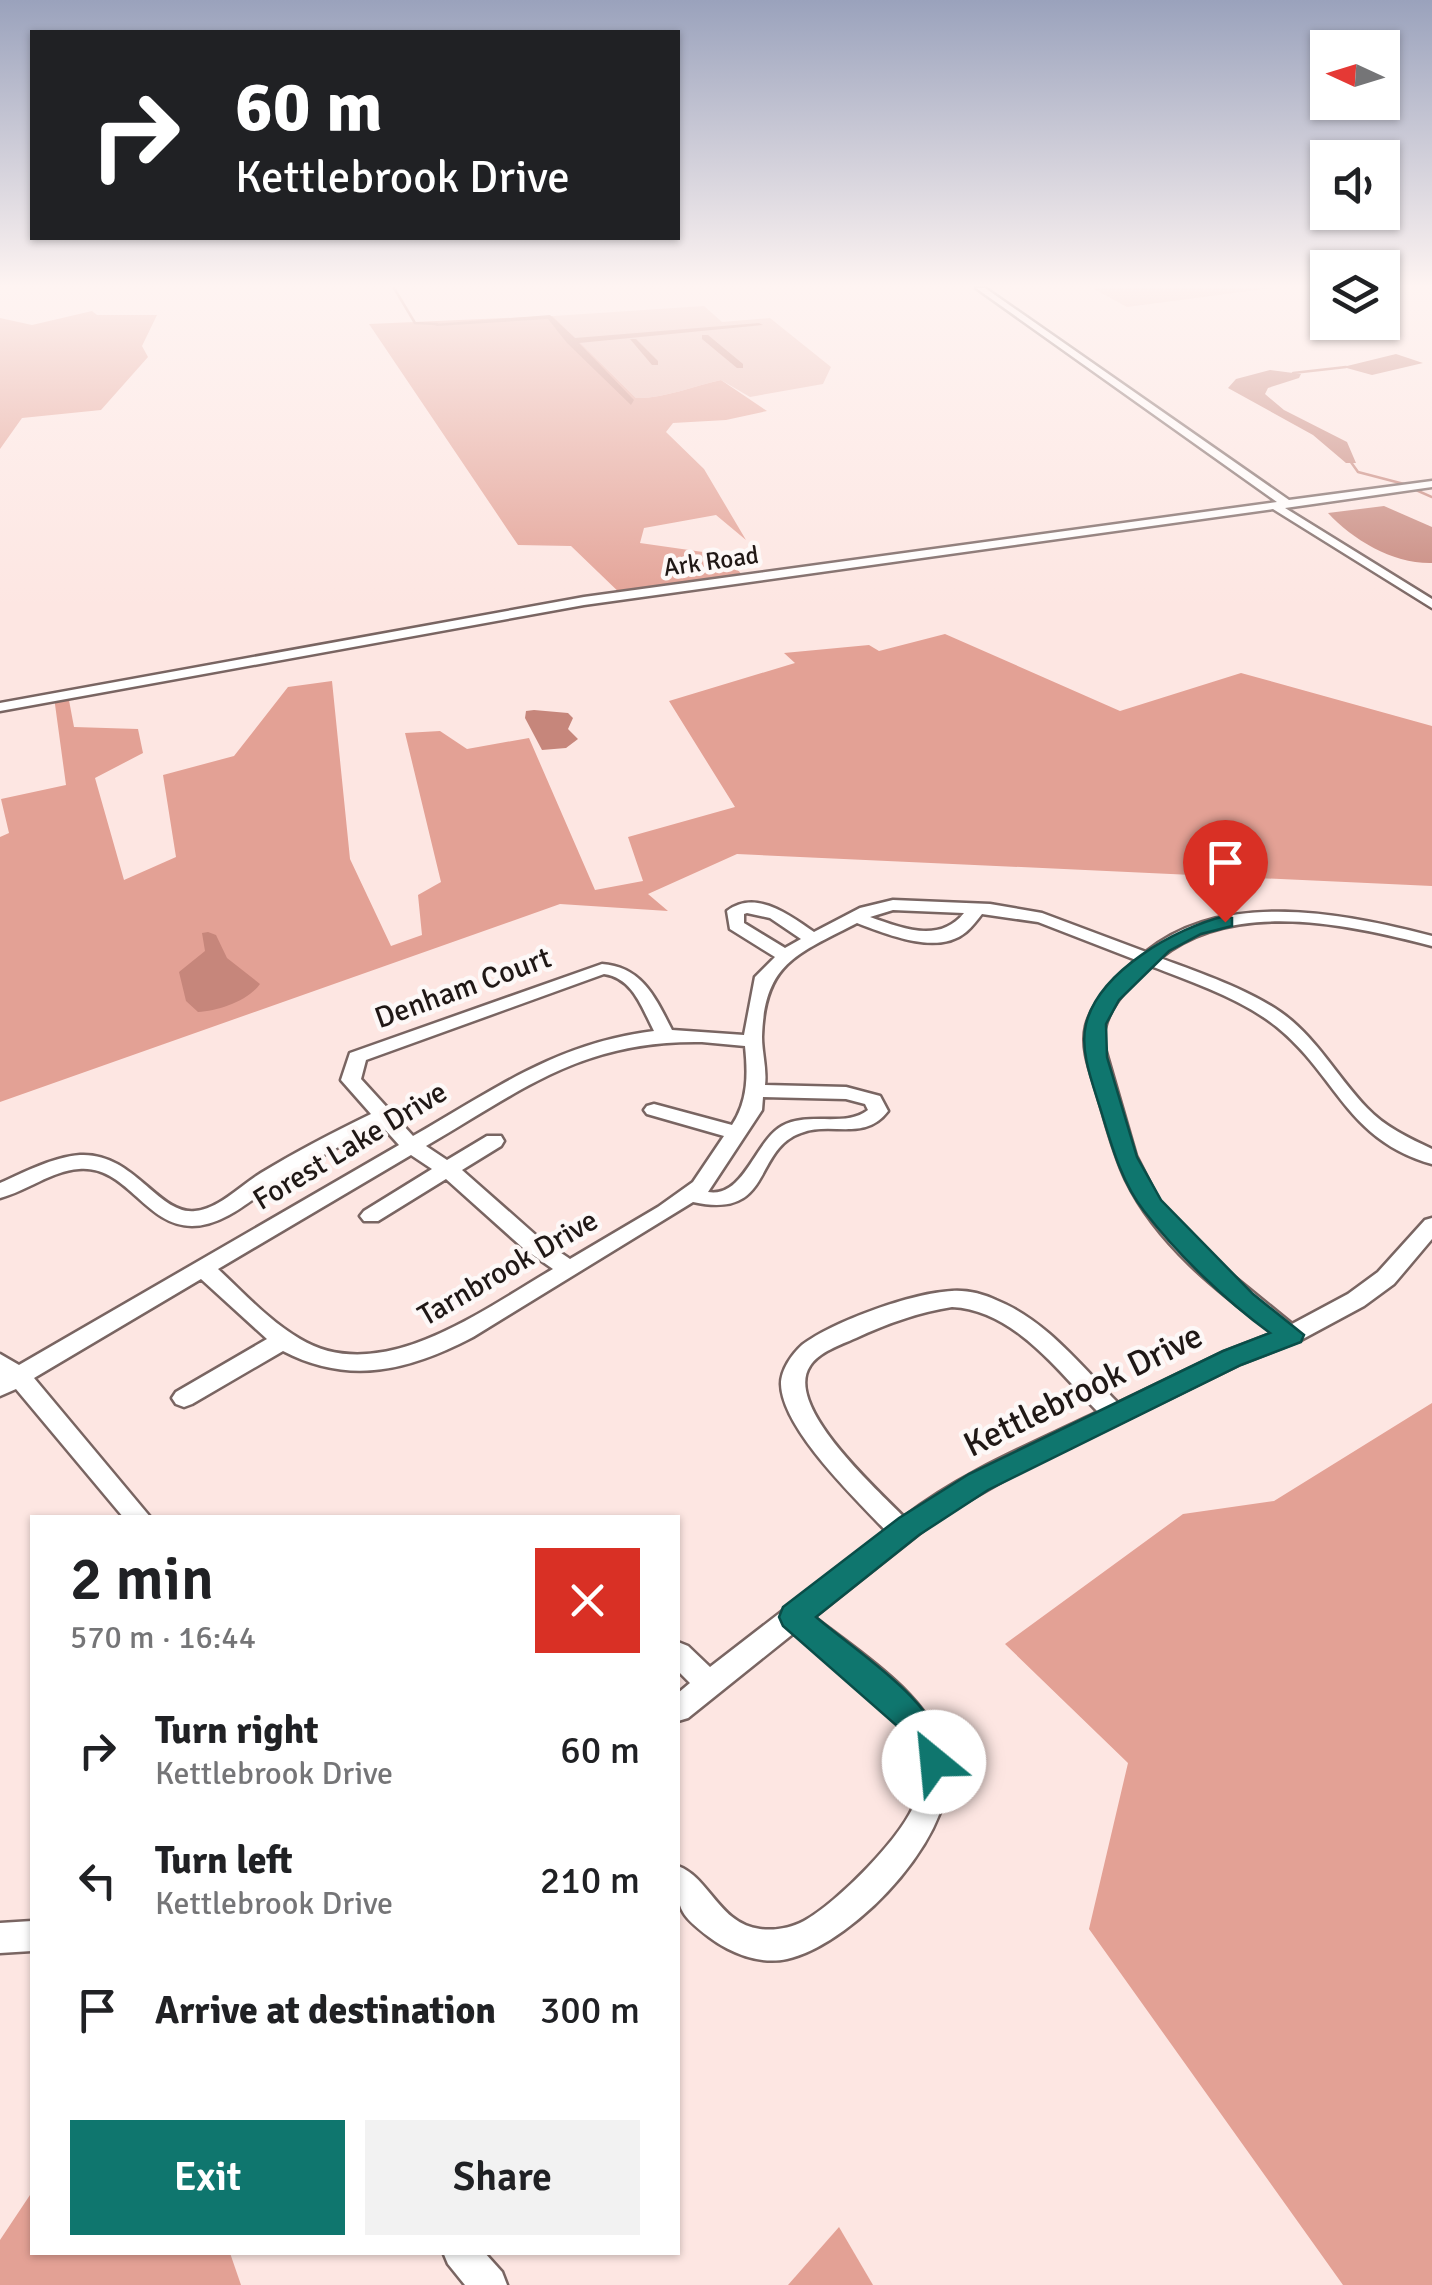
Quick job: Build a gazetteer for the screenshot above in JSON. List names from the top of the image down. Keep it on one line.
{"streets":{"street":["Ark Road","Denham Court","Forest Lake Drive","Tarnbrook Drive","Kettlebrook Drive"]},"crossings":[["Denham Court","Forest Lake Drive"],["Denham Court","Tarnbrook Drive"],["Forest Lake Drive","Tarnbrook Drive"]],"north":"left","page":{"turn":["60 m","Kettlebrook Drive"],"heading":["2 min","570 m · 16:44"],"list":[{"name":"Turn right","note":"Kettlebrook Drive","value":"60 m"},{"name":"Turn left","note":"Kettlebrook Drive","value":"210 m"},{"name":"Arrive at destination","value":"300 m"}],"buttons":["Exit","Share"]}}
